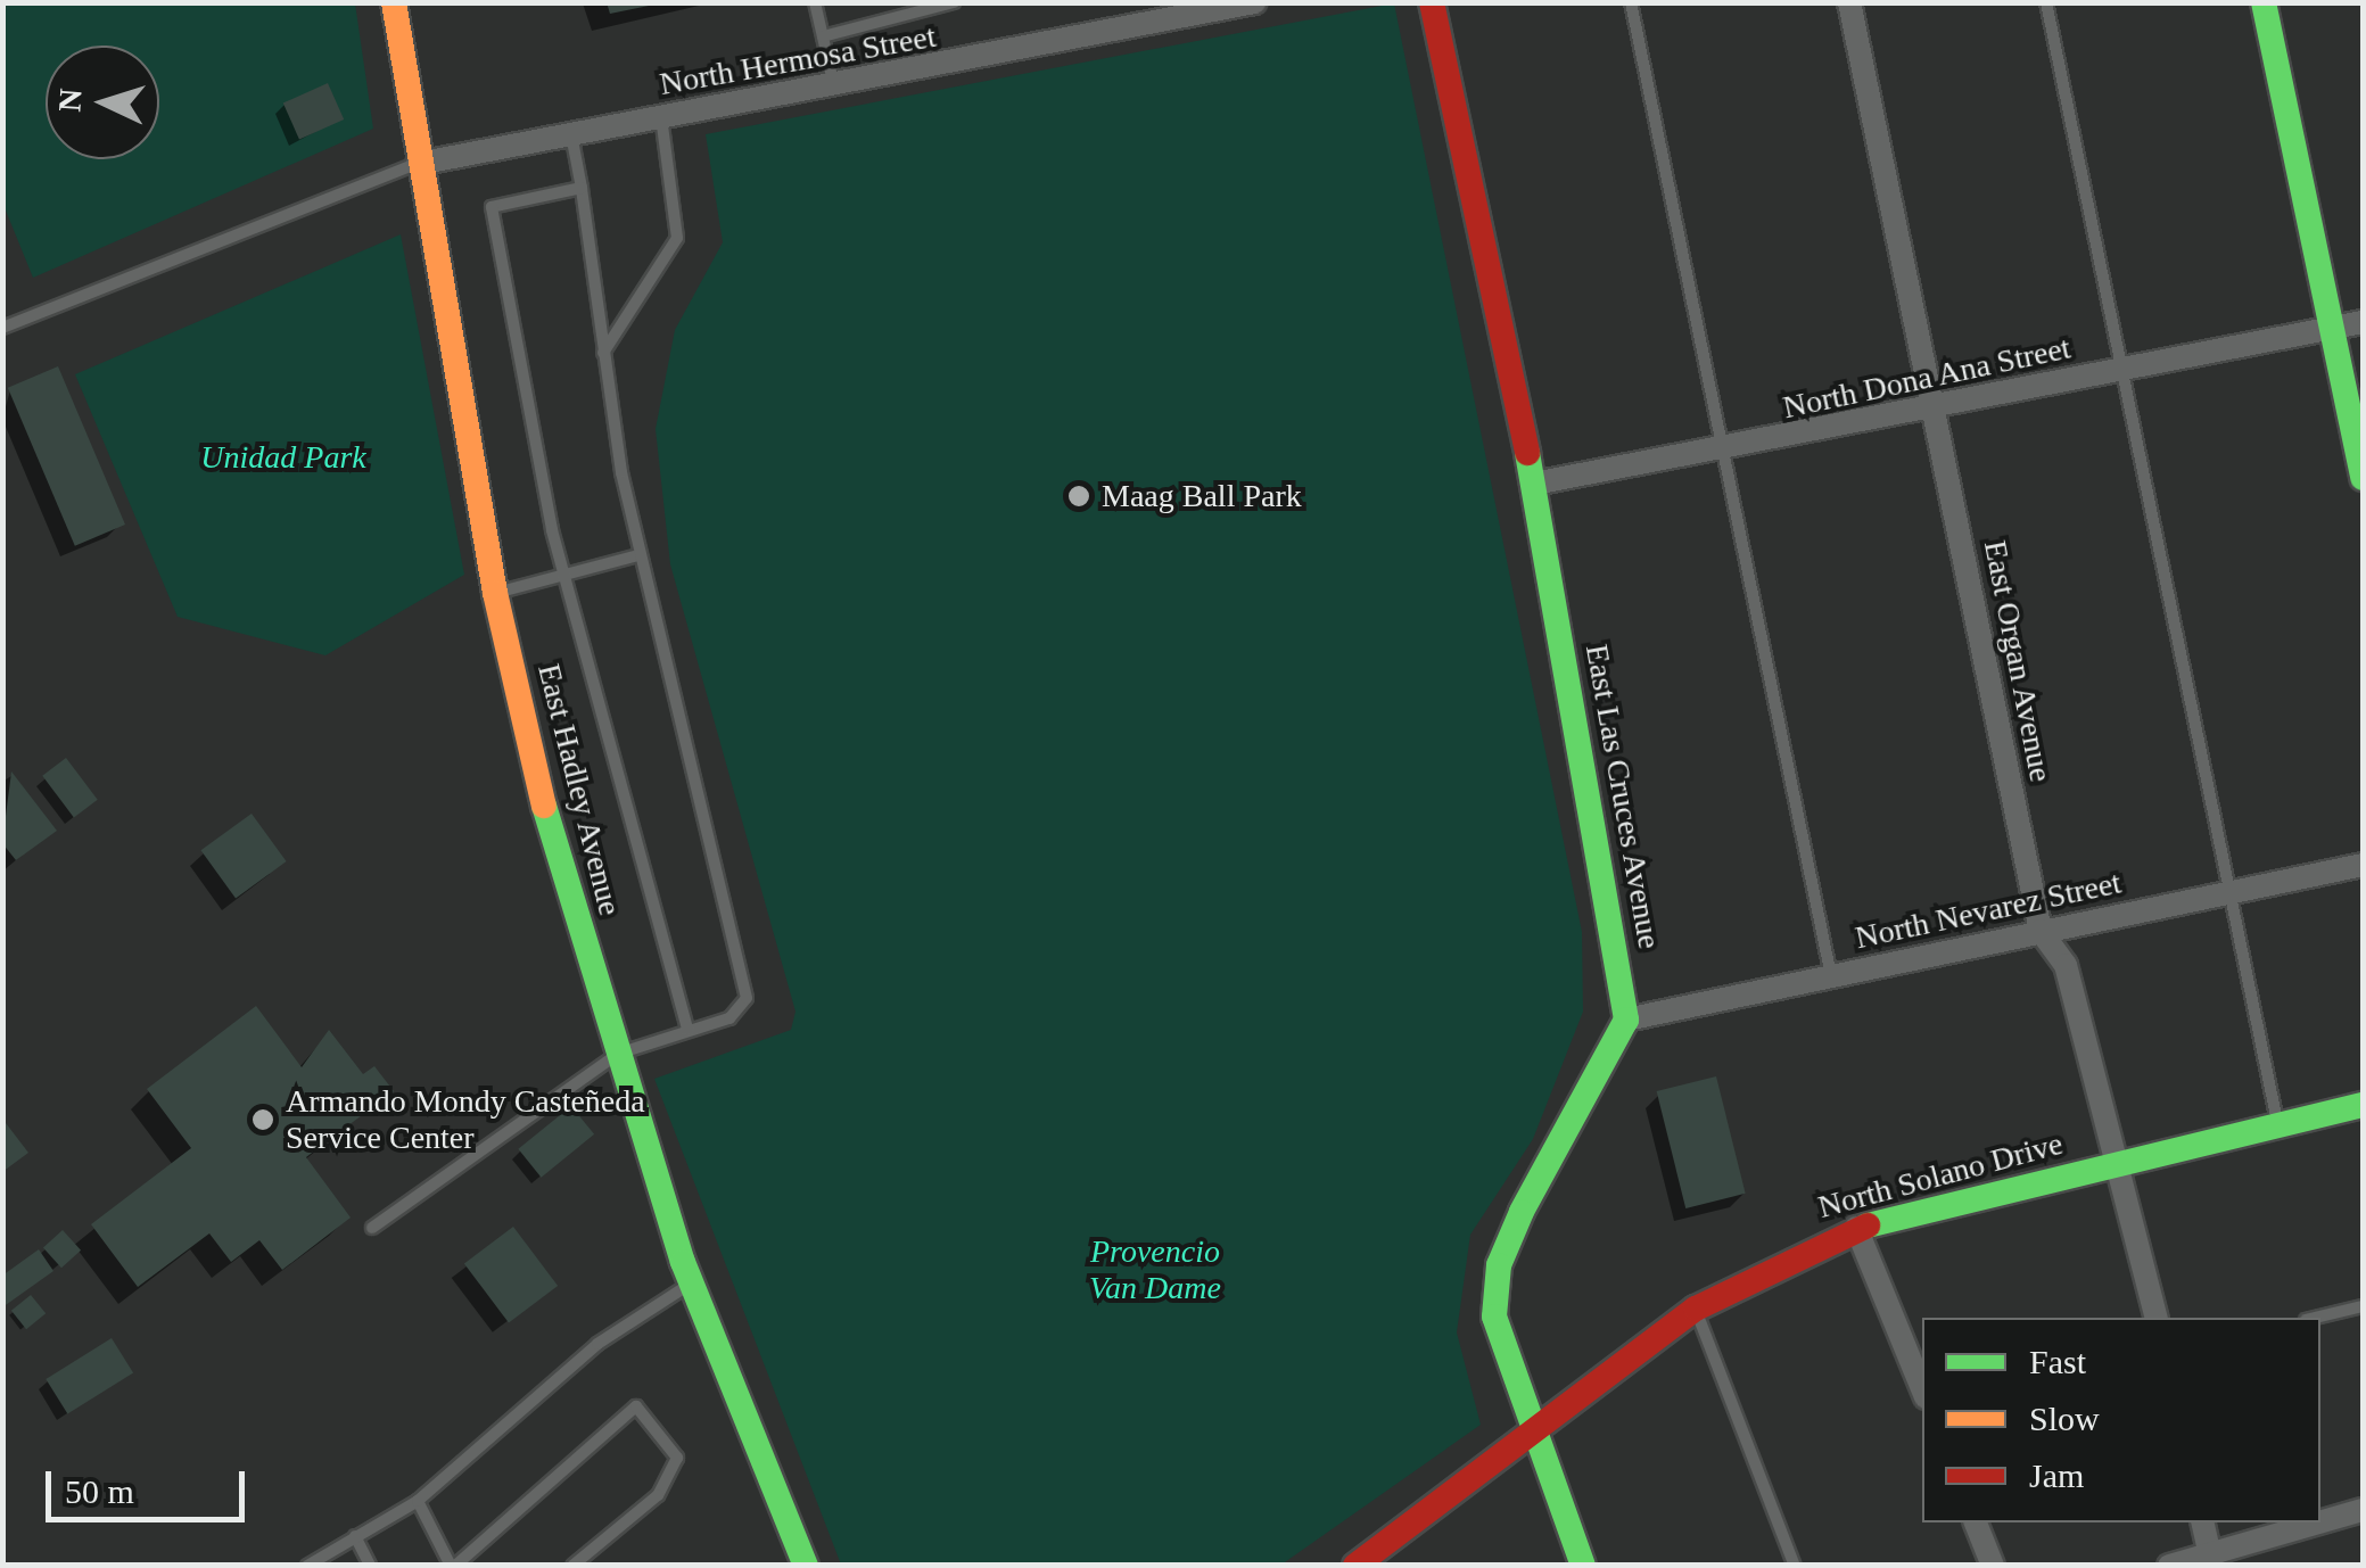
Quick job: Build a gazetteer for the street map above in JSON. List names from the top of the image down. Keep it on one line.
{"streets":{"street":["North Hermosa Street","North Dona Ana Street","East Organ Avenue","East Hadley Avenue","East Las Cruces Avenue","North Nevarez Street","North Solano Drive"]},"crossings":[["North Hermosa Street","East Hadley Avenue"],["North Dona Ana Street","East Organ Avenue"],["North Dona Ana Street","East Las Cruces Avenue"],["East Organ Avenue","North Nevarez Street"],["East Organ Avenue","North Solano Drive"],["East Las Cruces Avenue","North Nevarez Street"]],"parks":["Unidad Park","Provencio Van Dame"],"places":["Maag Ball Park","Armando Mondy Casteñeda Service Center"],"legend":["Fast","Slow","Jam"],"scale_bar":"50 m","north":"left"}
